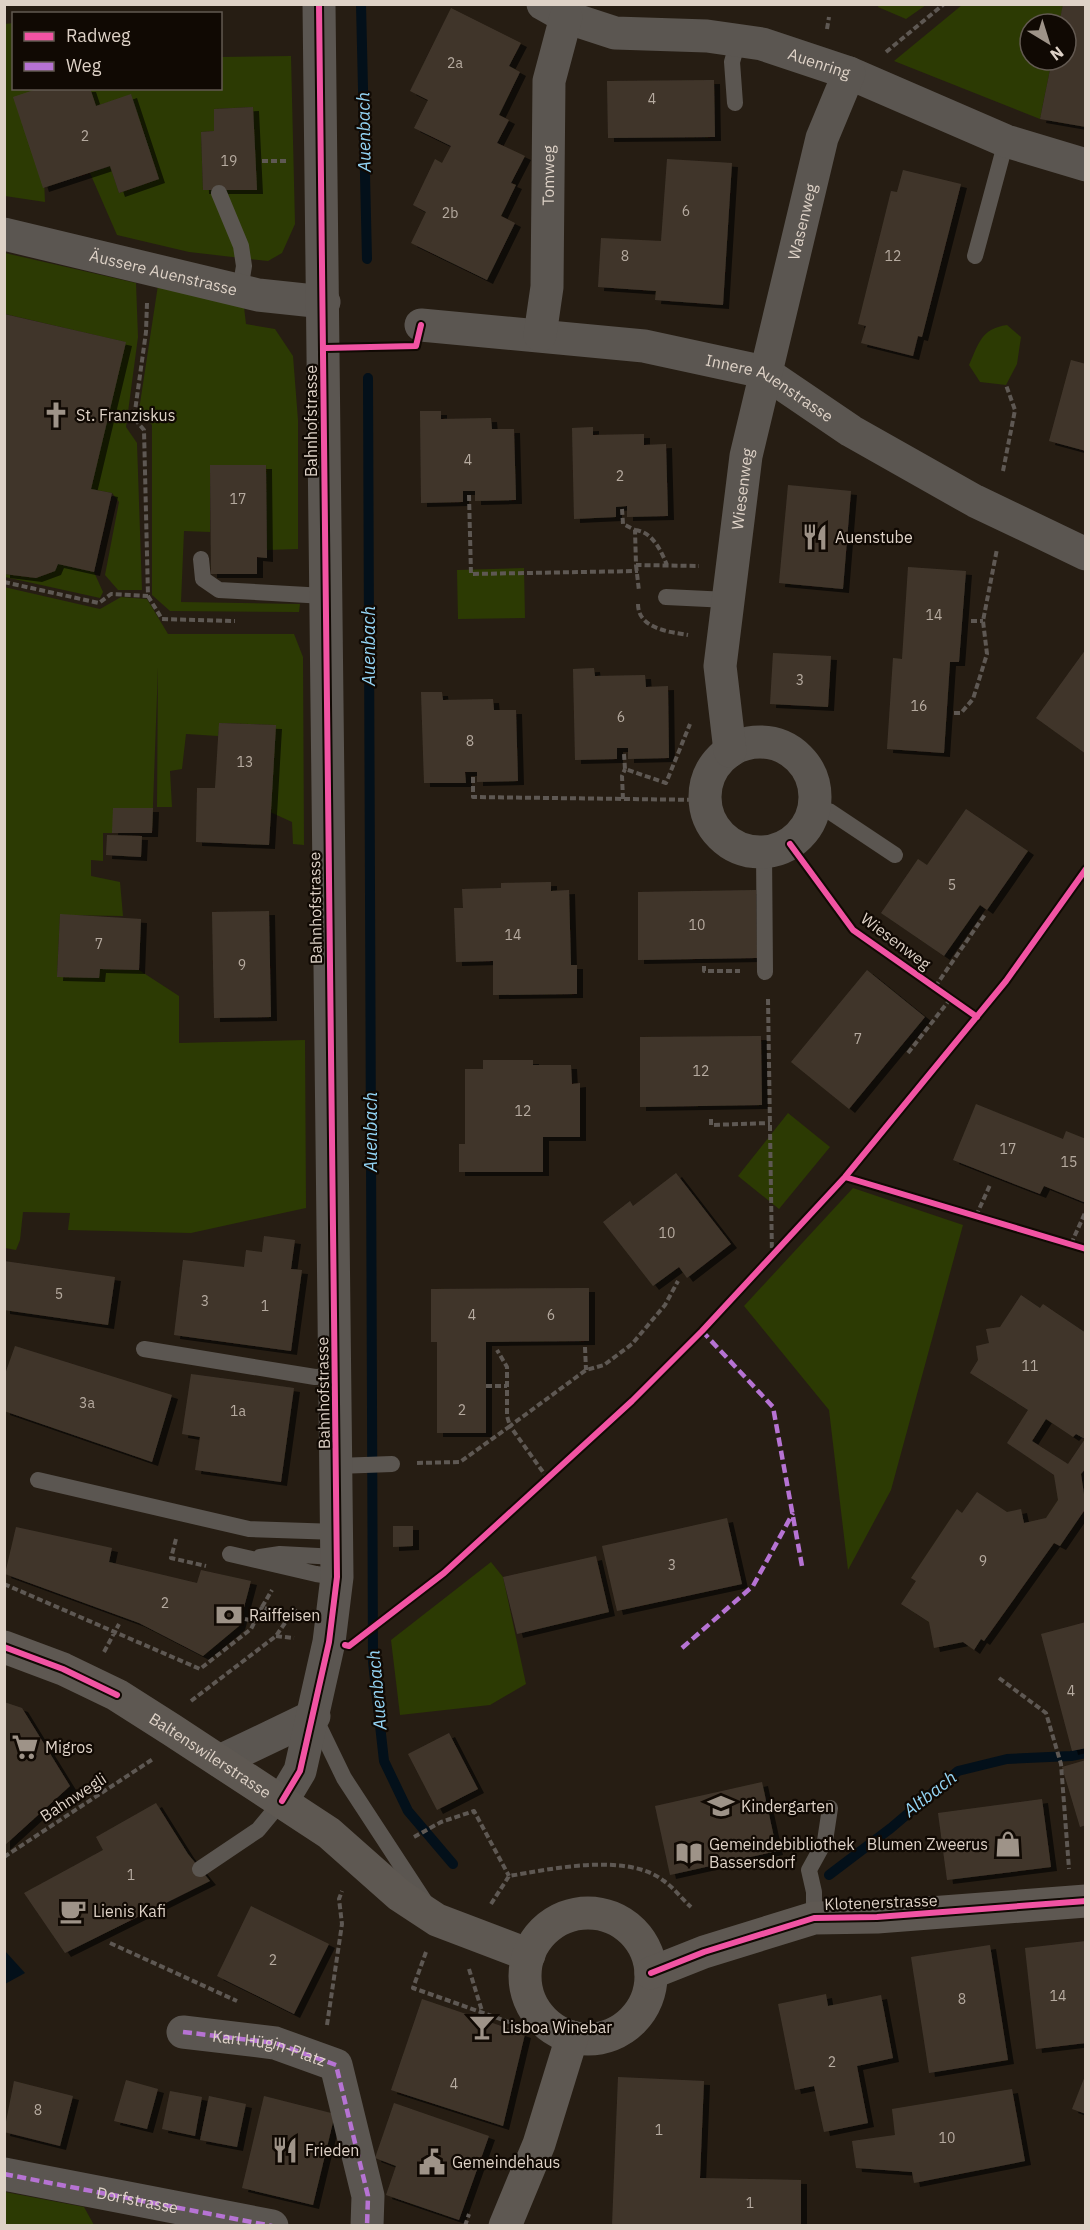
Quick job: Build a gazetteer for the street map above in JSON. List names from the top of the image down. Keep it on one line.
{"streets":{"main road":["Baltenswilerstrasse","Klotenerstrasse"],"street":["Auenring","Tomweg","Wasenweg","Äussere Auenstrasse","Innere Auenstrasse","Bahnhofstrasse","Wiesenweg","Karl Hügin-Platz","Dorfstrasse"],"path":["Bahnwegli"]},"crossings":[["Auenring","Tomweg"],["Auenring","Wasenweg"],["Tomweg","Innere Auenstrasse"],["Wasenweg","Innere Auenstrasse"],["Wasenweg","Wiesenweg"],["Äussere Auenstrasse","Bahnhofstrasse"],["Innere Auenstrasse","Wiesenweg"],["Bahnhofstrasse","Baltenswilerstrasse"],["Baltenswilerstrasse","Klotenerstrasse"]],"water":["Auenbach","Altbach"],"places":{"church":["St. Franziskus"],"restaurant":["Auenstube","Frieden"],"bank":["Raiffeisen"],"supermarket":["Migros"],"school or university":["Kindergarten"],"shop":["Blumen Zweerus"],"library":["Gemeindebibliothek Bassersdorf"],"cafe":["Lienis Kafi"],"bar":["Lisboa Winebar"],"public building":["Gemeindehaus"]},"house_numbers":["2a","4","2","19","6","2b","8","12","4","2","17","14","3","16","6","8","13","5","10","14","7","9","7","12","12","17","15","10","5","3","1","4","6","11","3a","2","1a","9","3","2","4","1","2","14","8","2","4","8","1","10","1"],"legend":["Radweg","Weg"],"north":"bottom right"}
